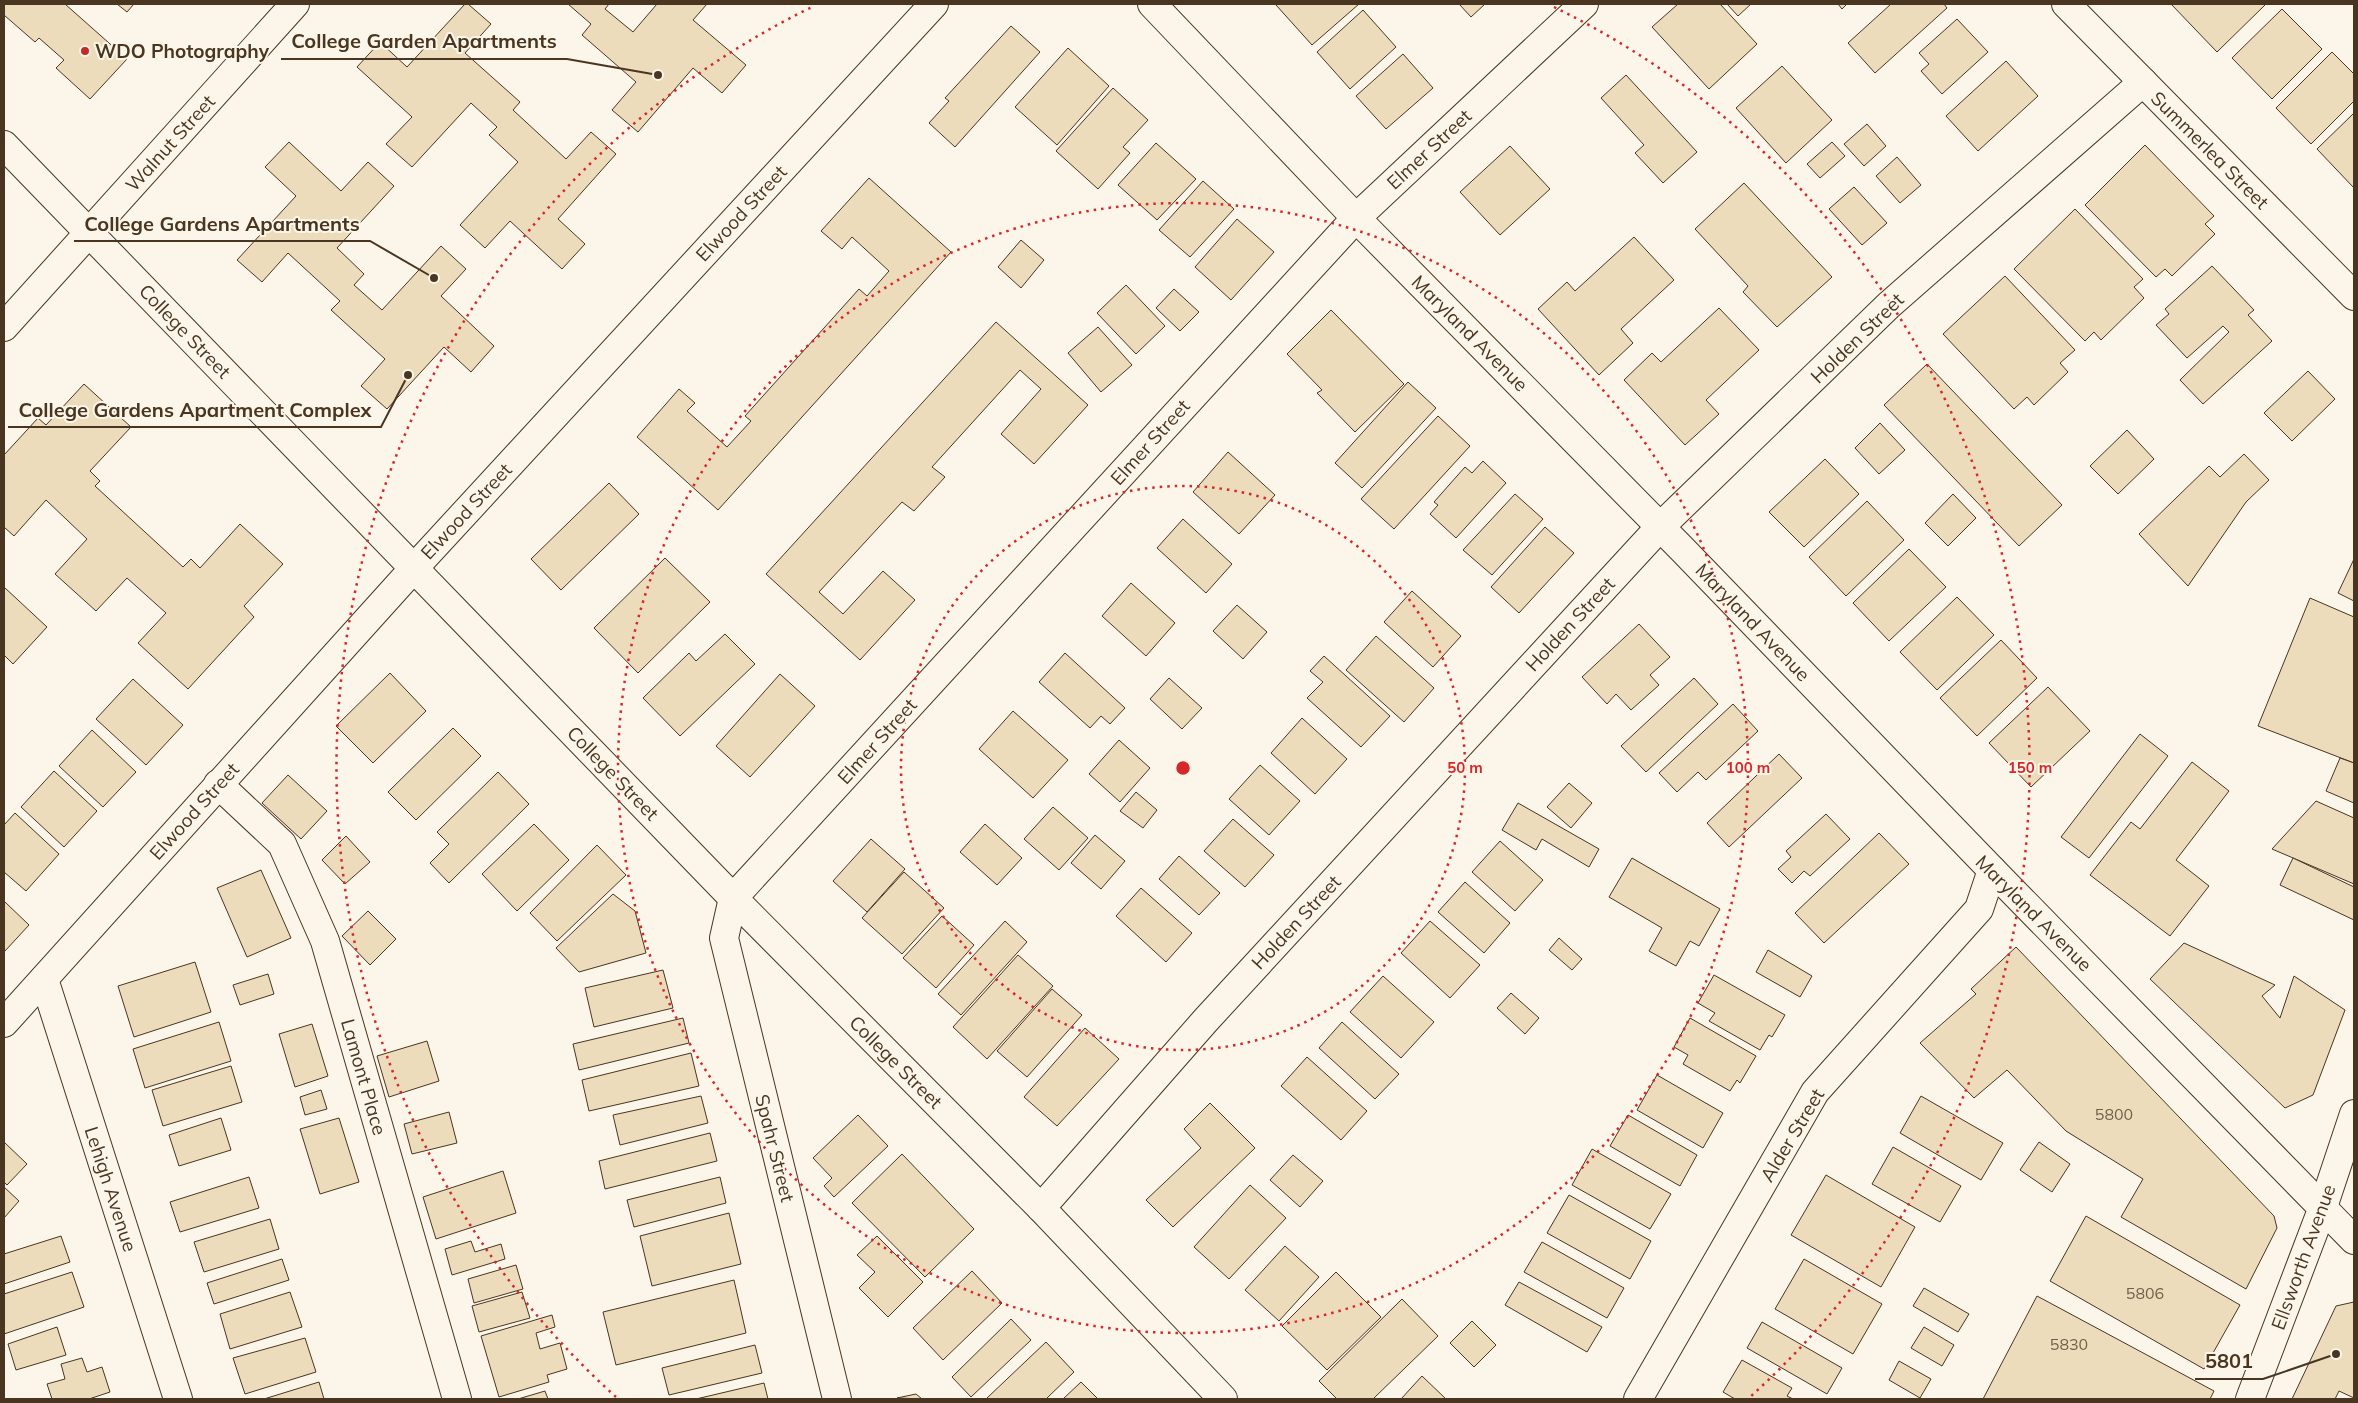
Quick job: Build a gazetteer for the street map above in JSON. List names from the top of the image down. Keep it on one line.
{"streets":{"street":["Walnut Street","Elmer Street","Summerlea Street","Elwood Street","College Street","Maryland Avenue","Holden Street","Lamont Place","Alder Street","Spahr Street","Lehigh Avenue","Ellsworth Avenue"]},"crossings":[["Walnut Street","College Street"],["Elmer Street","College Street"],["Elmer Street","Maryland Avenue"],["Elmer Street","Spahr Street"],["Summerlea Street","Holden Street"],["Elwood Street","College Street"],["Elwood Street","Lamont Place"],["Elwood Street","Lehigh Avenue"],["College Street","Holden Street"],["College Street","Spahr Street"],["Maryland Avenue","Holden Street"],["Maryland Avenue","Alder Street"],["Maryland Avenue","Ellsworth Avenue"]],"places":["WDO Photography","College Garden Apartments","College Gardens Apartments","College Gardens Apartment Complex","5801"],"house_numbers":["5800","5806","5830"],"rings":["50 m","100 m","150 m"]}
